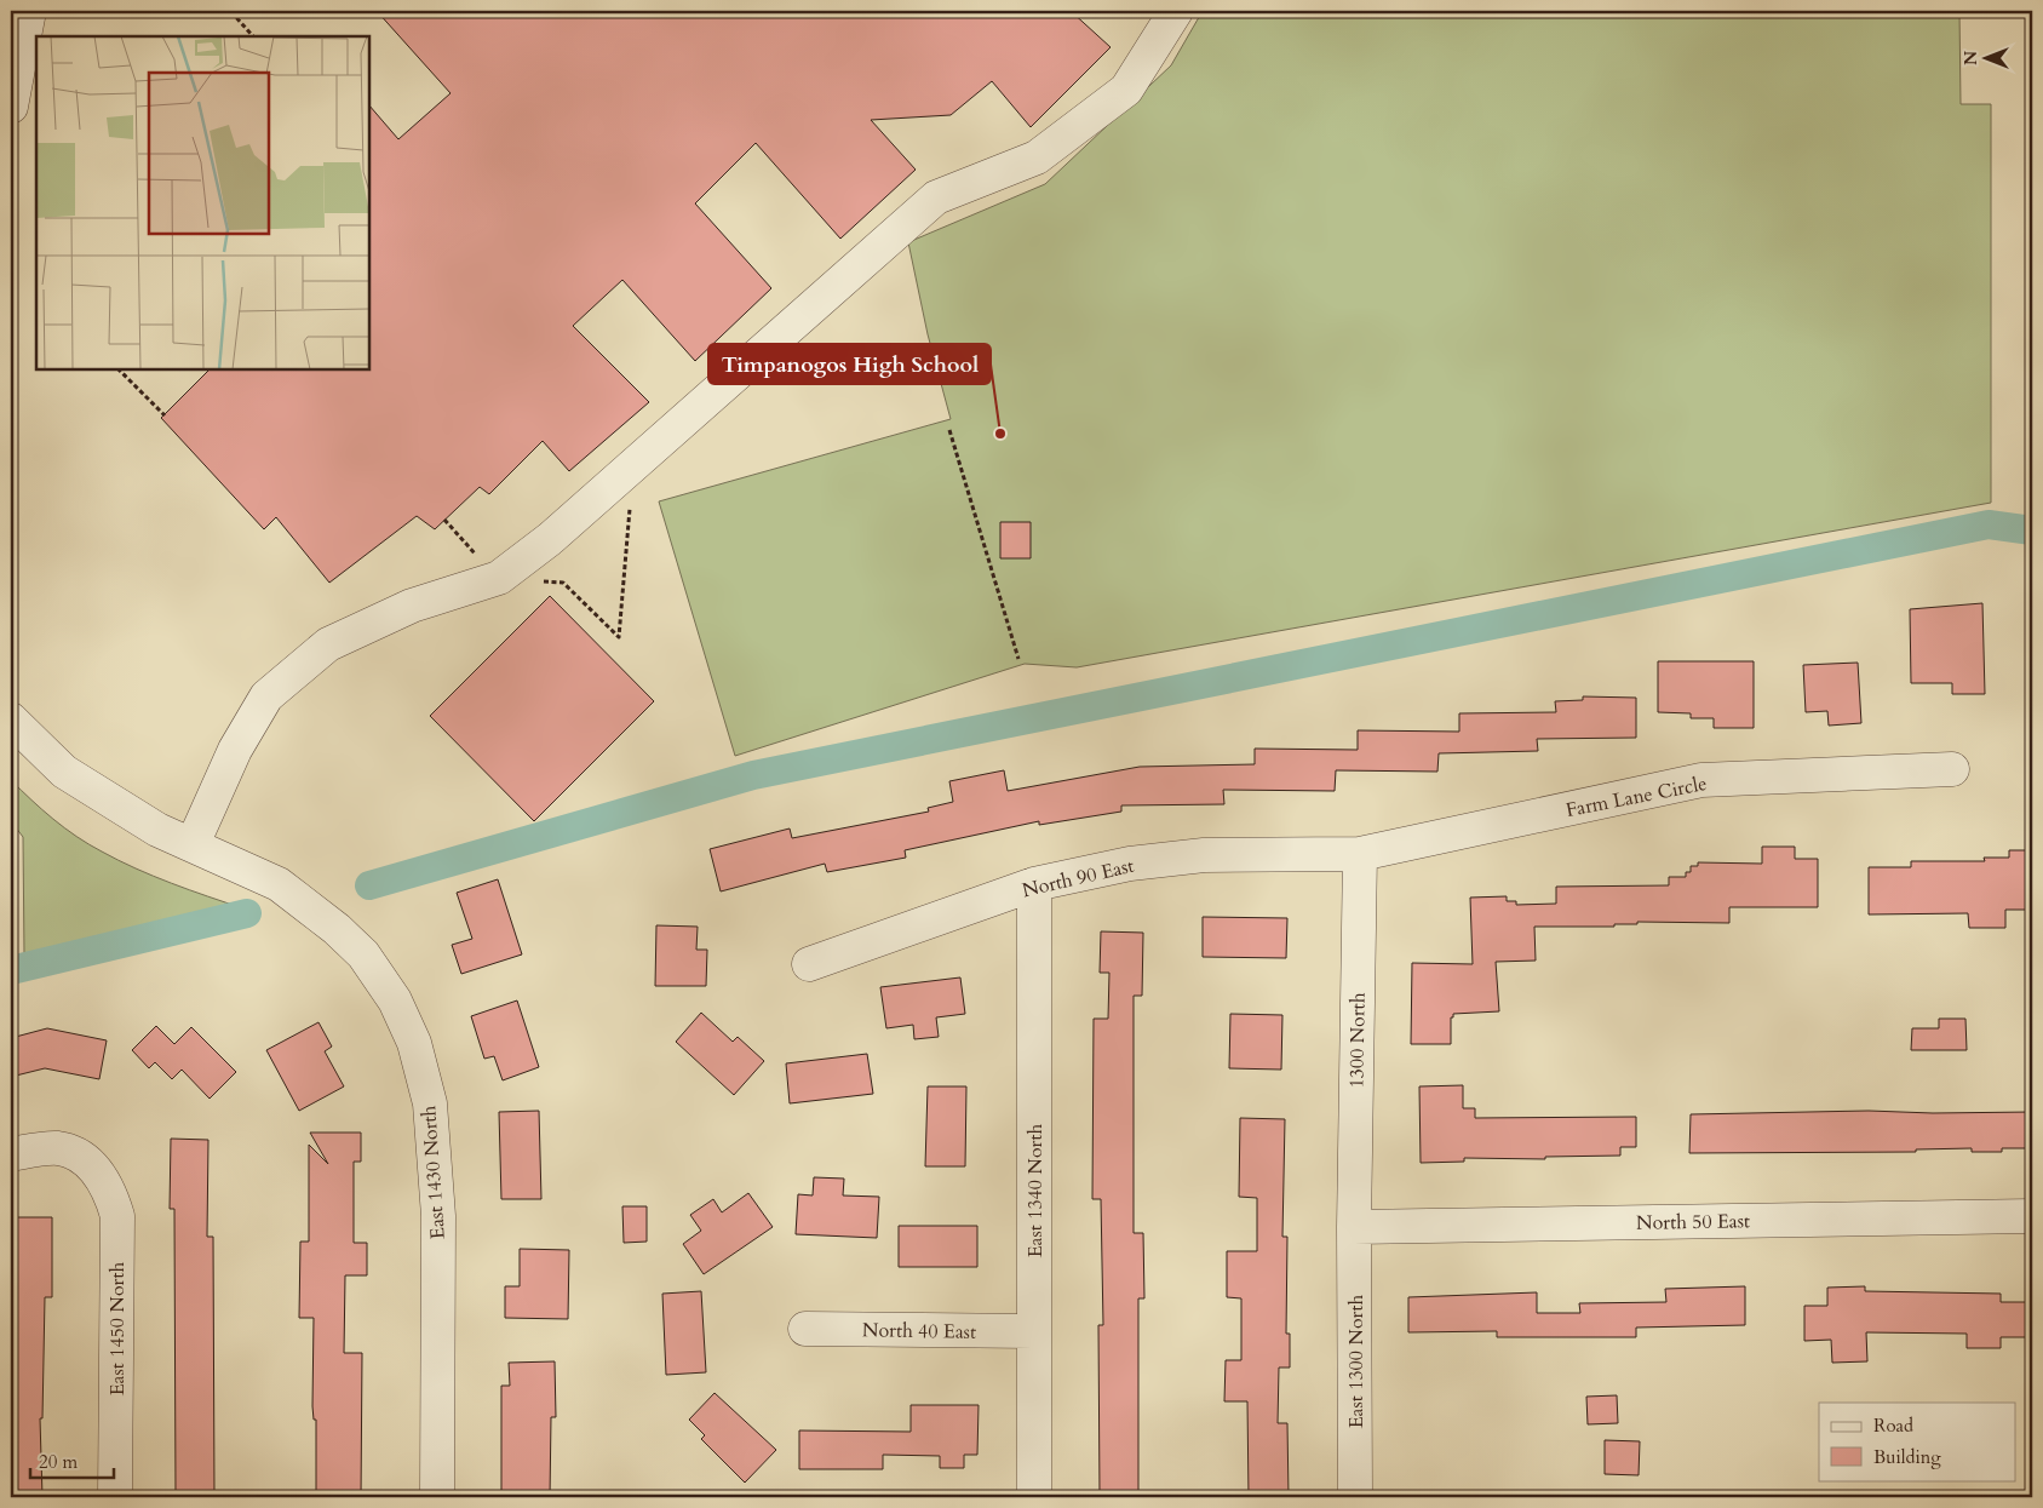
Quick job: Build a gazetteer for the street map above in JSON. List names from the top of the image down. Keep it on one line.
{"streets":{"street":["Farm Lane Circle","North 90 East","1300 North","East 1430 North","East 1340 North","North 50 East","East 1450 North","North 40 East","East 1300 North"]},"crossings":[["Farm Lane Circle","North 90 East"],["Farm Lane Circle","1300 North"],["North 90 East","1300 North"],["North 90 East","East 1340 North"],["1300 North","North 50 East"],["1300 North","East 1300 North"],["East 1340 North","North 40 East"],["North 50 East","East 1300 North"]],"places":["Timpanogos High School"],"legend":["Road","Building"],"scale_bar":"20 m","north":"left"}
